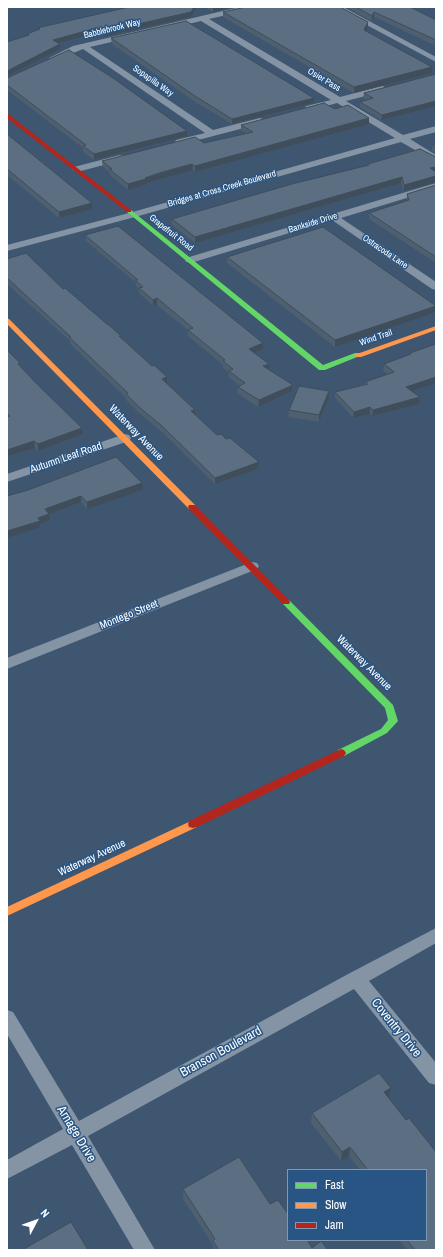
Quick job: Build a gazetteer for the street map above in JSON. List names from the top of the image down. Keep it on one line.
{"streets":{"street":["Babblebrook Way","Osier Pass","Sopapilla Way","Bridges at Cross Creek Boulevard","Bankside Drive","Grapefruit Road","Ostracoda Lane","Wind Trail","Waterway Avenue","Autumn Leaf Road","Montego Street","Coventry Drive","Branson Boulevard","Arnage Drive"]},"crossings":[["Babblebrook Way","Osier Pass"],["Babblebrook Way","Sopapilla Way"],["Osier Pass","Bridges at Cross Creek Boulevard"],["Bridges at Cross Creek Boulevard","Grapefruit Road"],["Bankside Drive","Grapefruit Road"],["Bankside Drive","Ostracoda Lane"],["Grapefruit Road","Wind Trail"],["Waterway Avenue","Autumn Leaf Road"],["Waterway Avenue","Montego Street"],["Coventry Drive","Branson Boulevard"],["Branson Boulevard","Arnage Drive"]],"legend":["Fast","Slow","Jam"],"north":"top right"}
